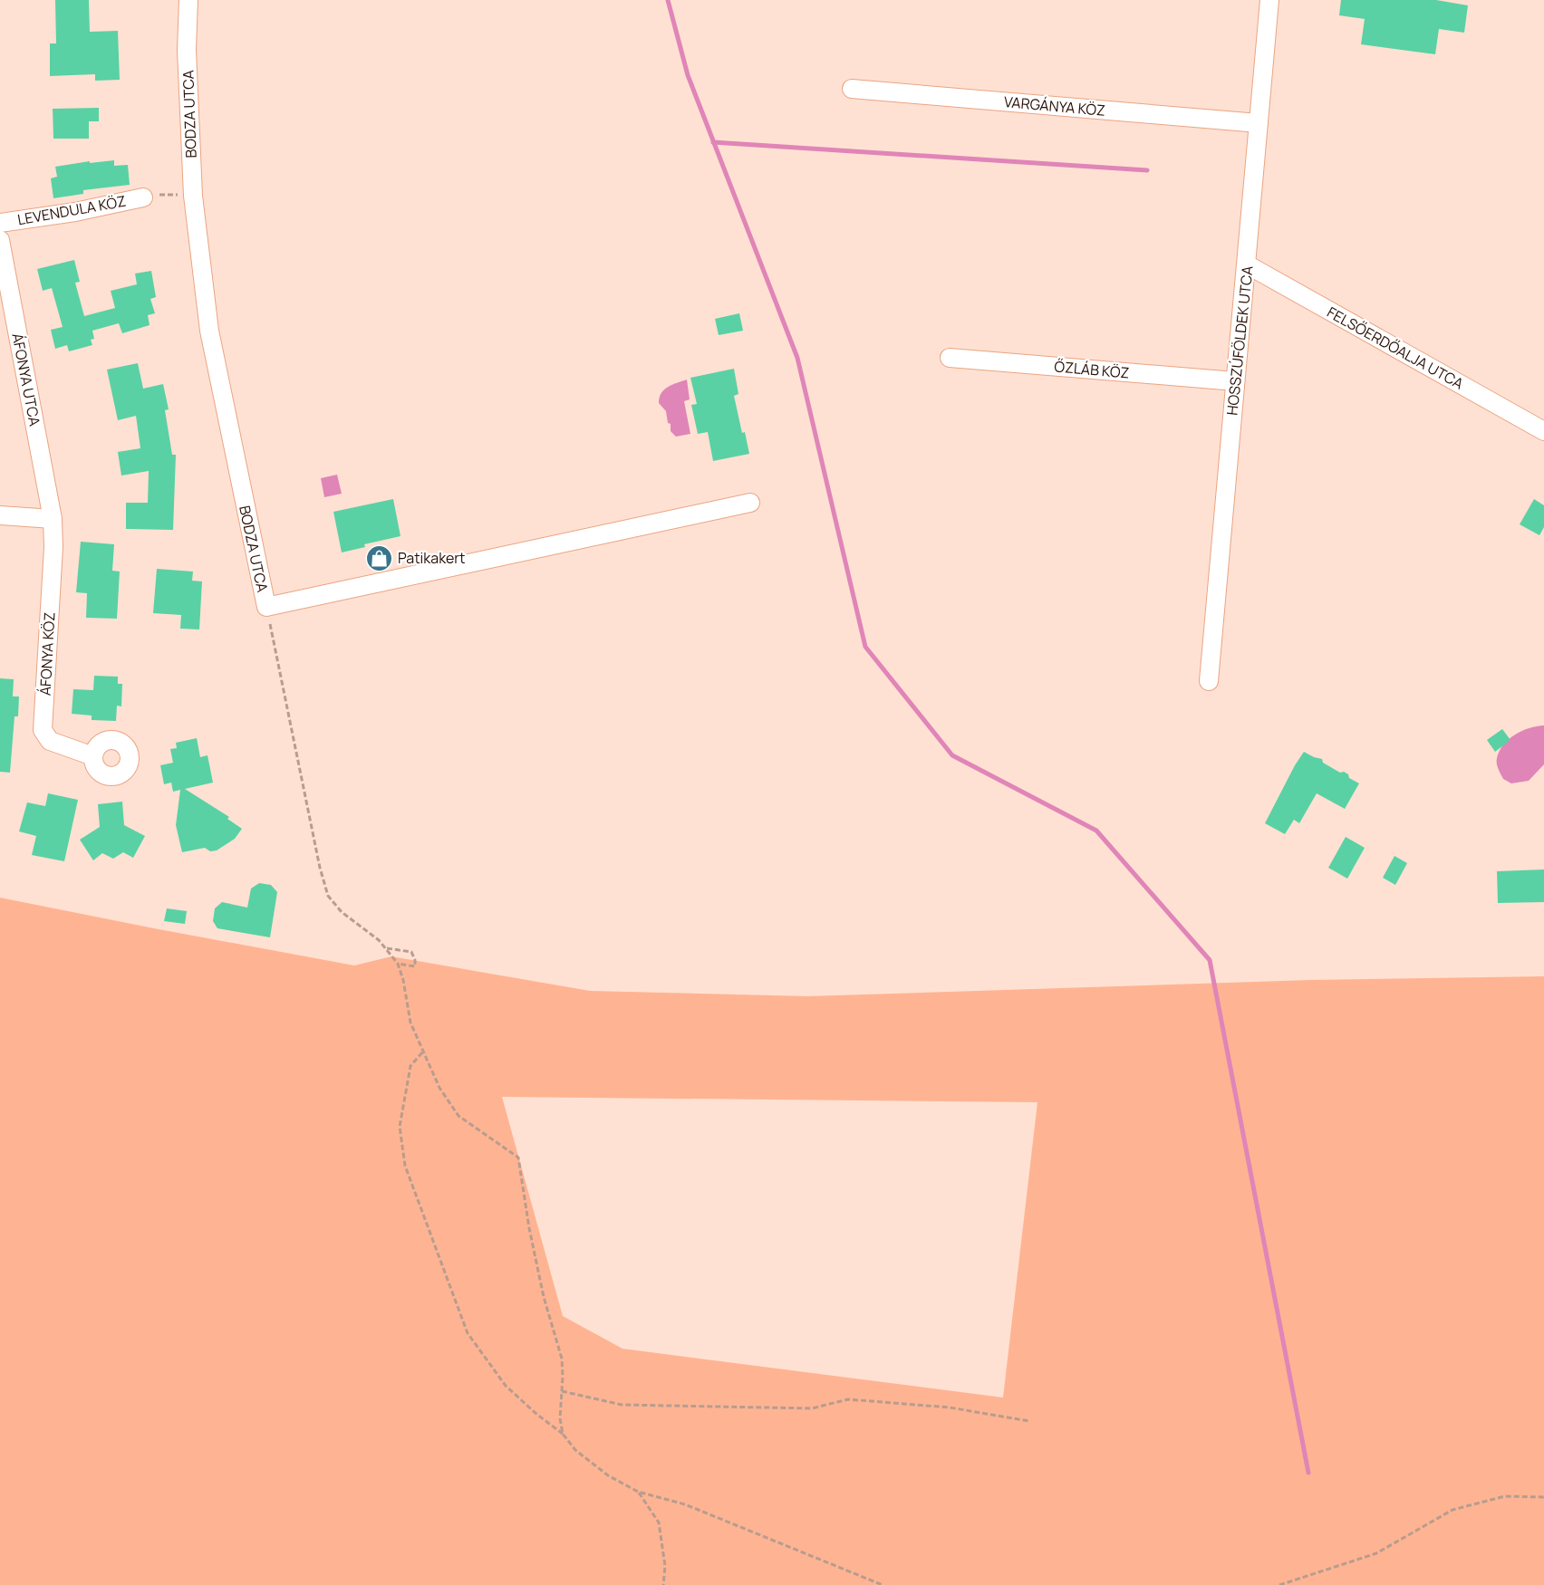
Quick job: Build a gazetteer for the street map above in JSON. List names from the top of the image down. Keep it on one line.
{"streets":{"street":["VARGÁNYA KÖZ","BODZA UTCA","LEVENDULA KÖZ","HOSSZÚFÖLDEK UTCA","FELSŐERDŐALJA UTCA","ŐZLÁB KÖZ","ÁFONYA UTCA","ÁFONYA KÖZ"]},"crossings":[["VARGÁNYA KÖZ","HOSSZÚFÖLDEK UTCA"],["HOSSZÚFÖLDEK UTCA","FELSŐERDŐALJA UTCA"],["HOSSZÚFÖLDEK UTCA","ŐZLÁB KÖZ"],["ÁFONYA UTCA","ÁFONYA KÖZ"]],"places":{"shop":["Patikakert"]}}
